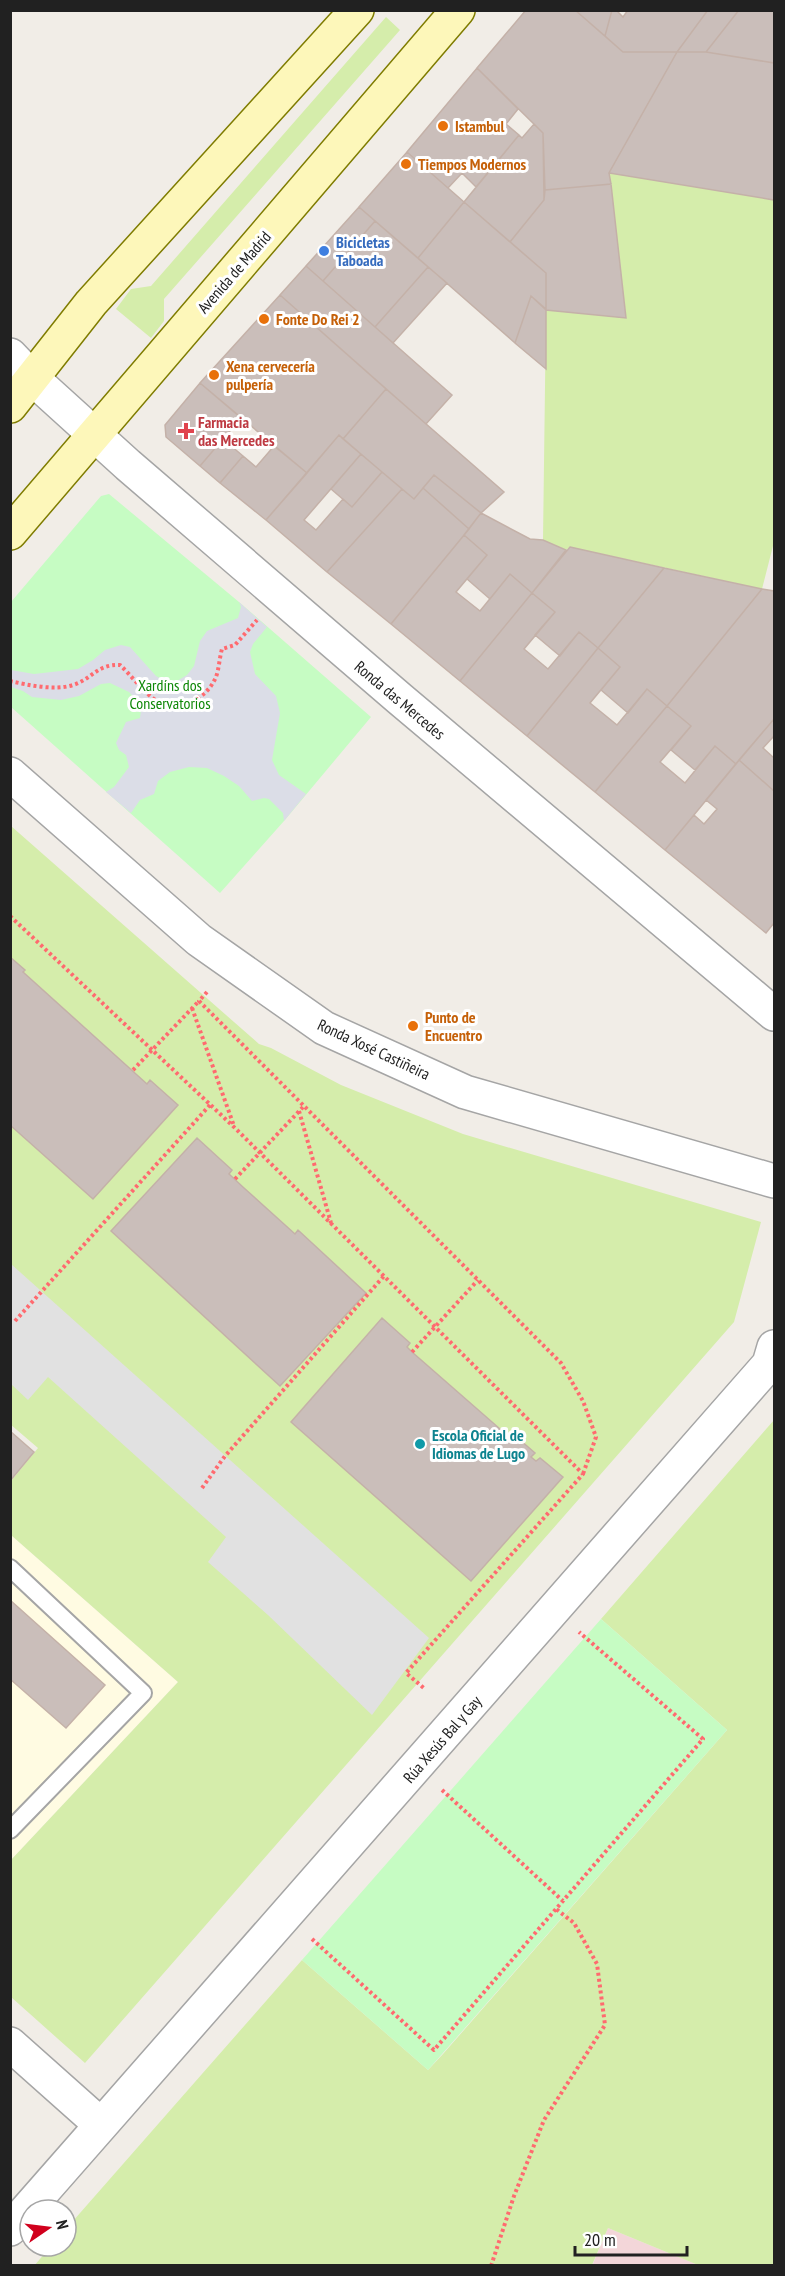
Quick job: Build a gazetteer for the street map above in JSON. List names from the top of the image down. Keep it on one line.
{"streets":{"street":["Avenida de Madrid","Ronda das Mercedes","Ronda Xosé Castiñeira","Rúa Xesús Bal y Gay"]},"crossings":[["Avenida de Madrid","Ronda das Mercedes"]],"parks":["Xardíns dos Conservatorios"],"places":{"other":["Istambul","Tiempos Modernos","Bicicletas Taboada","Fonte Do Rei 2","Xena cervecería pulpería","Punto de Encuentro","Escola Oficial de Idiomas de Lugo"],"health":["Farmacia das Mercedes"]},"scale_bar":"20 m","north":"right"}
